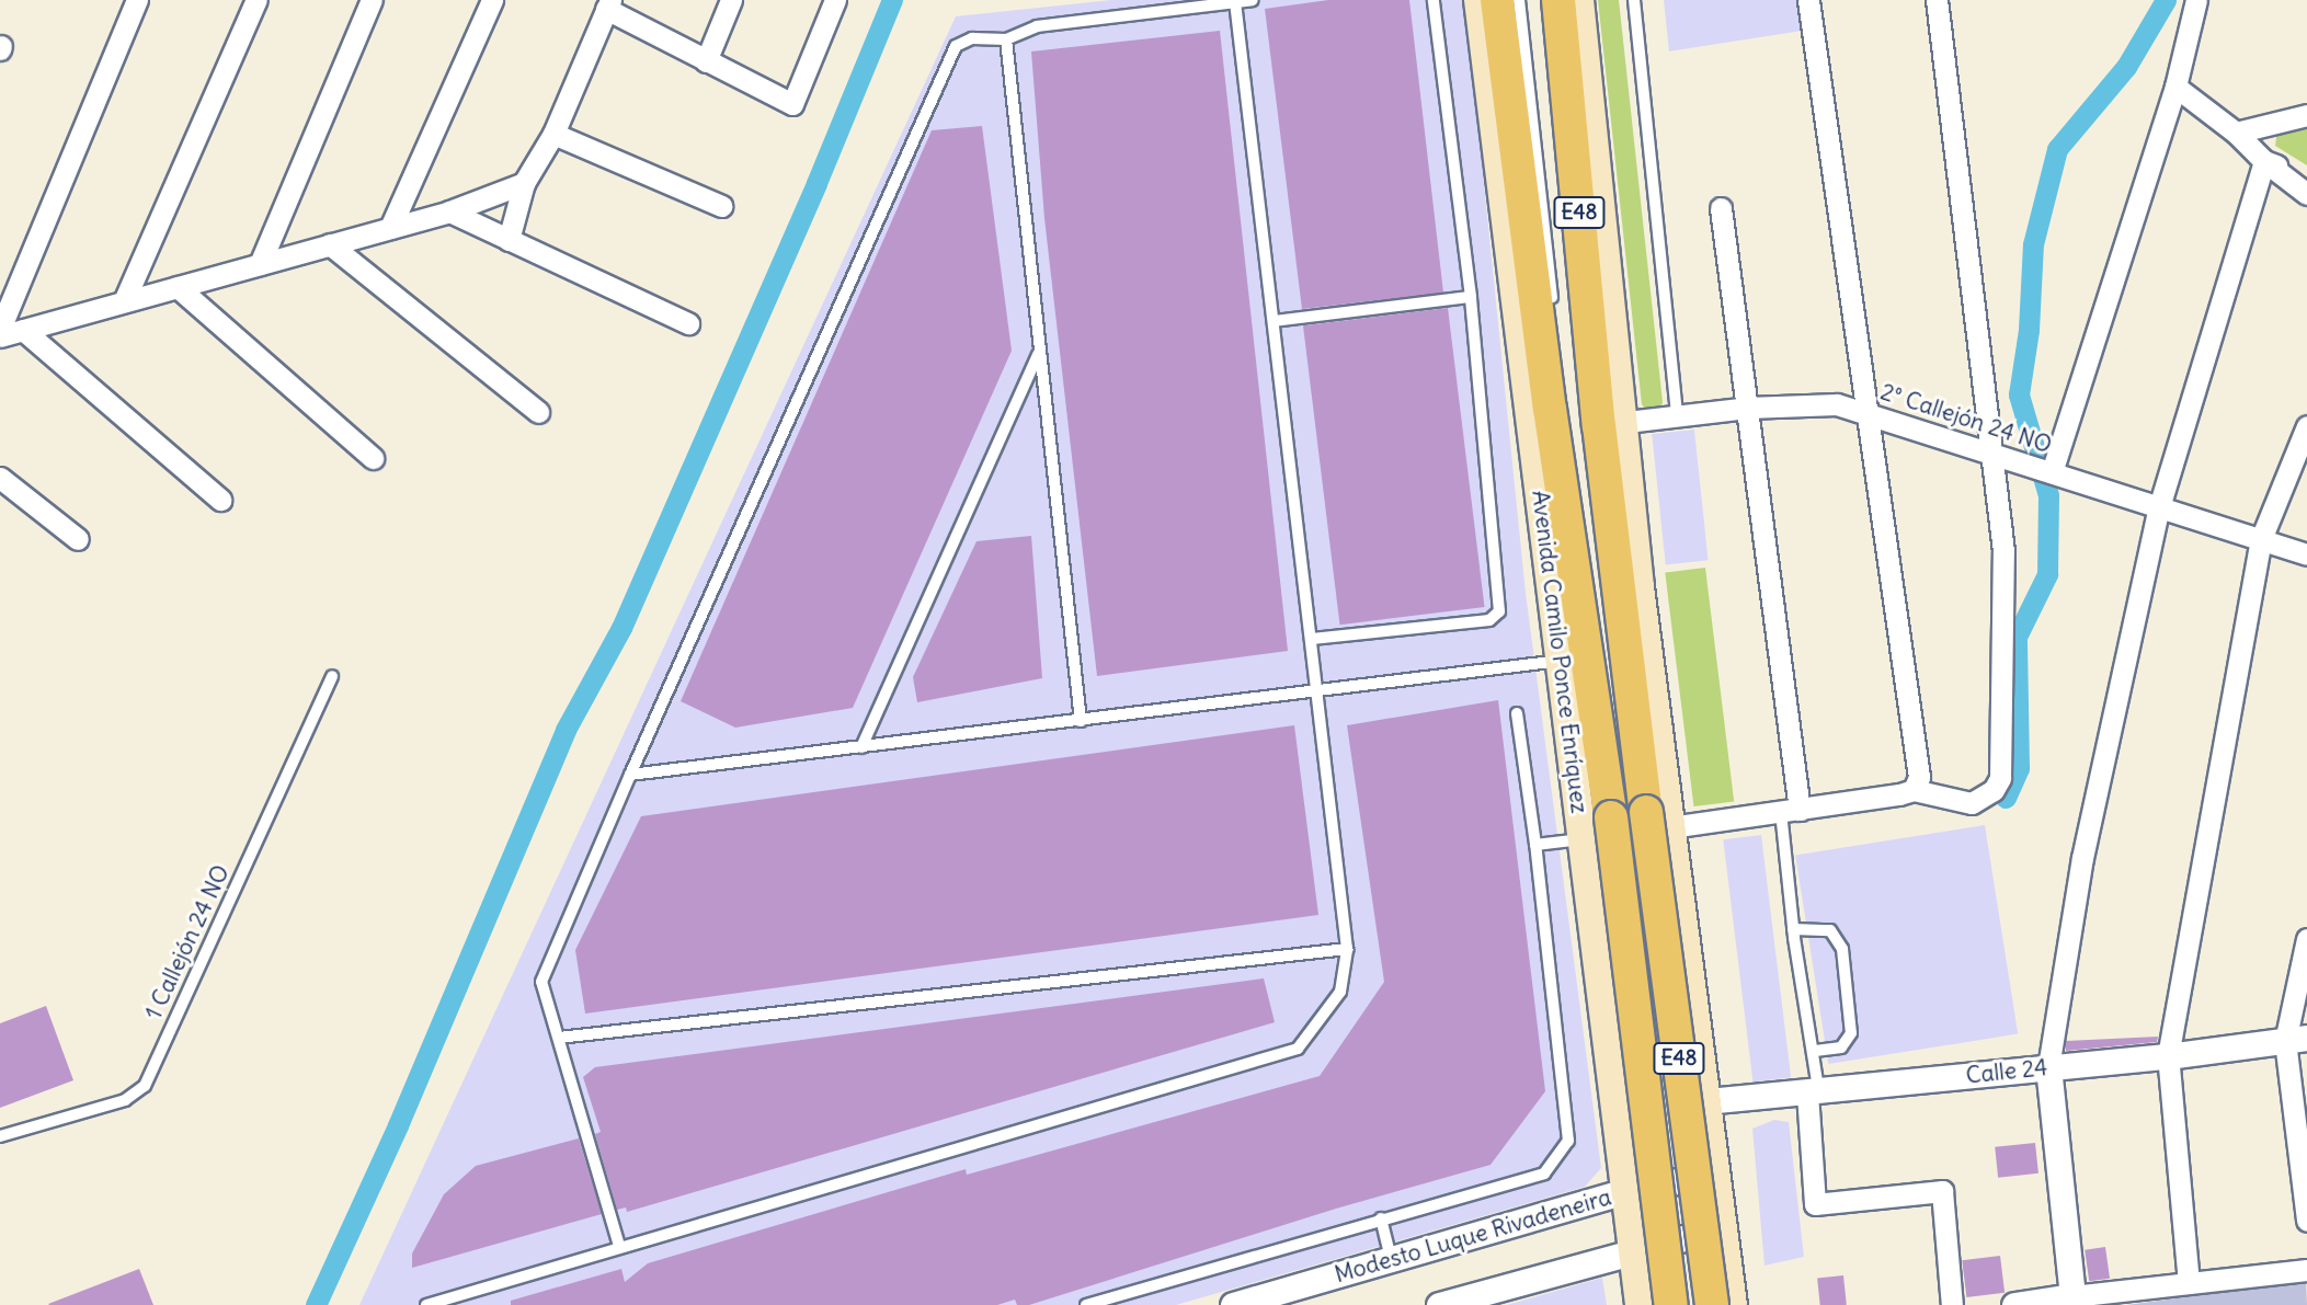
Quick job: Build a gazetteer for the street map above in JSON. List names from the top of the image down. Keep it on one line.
{"streets":{"main road":["E48","Avenida Camilo Ponce Enríquez"],"street":["2° Callejón 24 NO","Calle 24","Modesto Luque Rivadeneira"],"lane":["1 Callejón 24 NO"]},"crossings":[["E48","2° Callejón 24 NO"],["E48","Calle 24"],["E48","Modesto Luque Rivadeneira"],["Avenida Camilo Ponce Enríquez","Modesto Luque Rivadeneira"]]}
